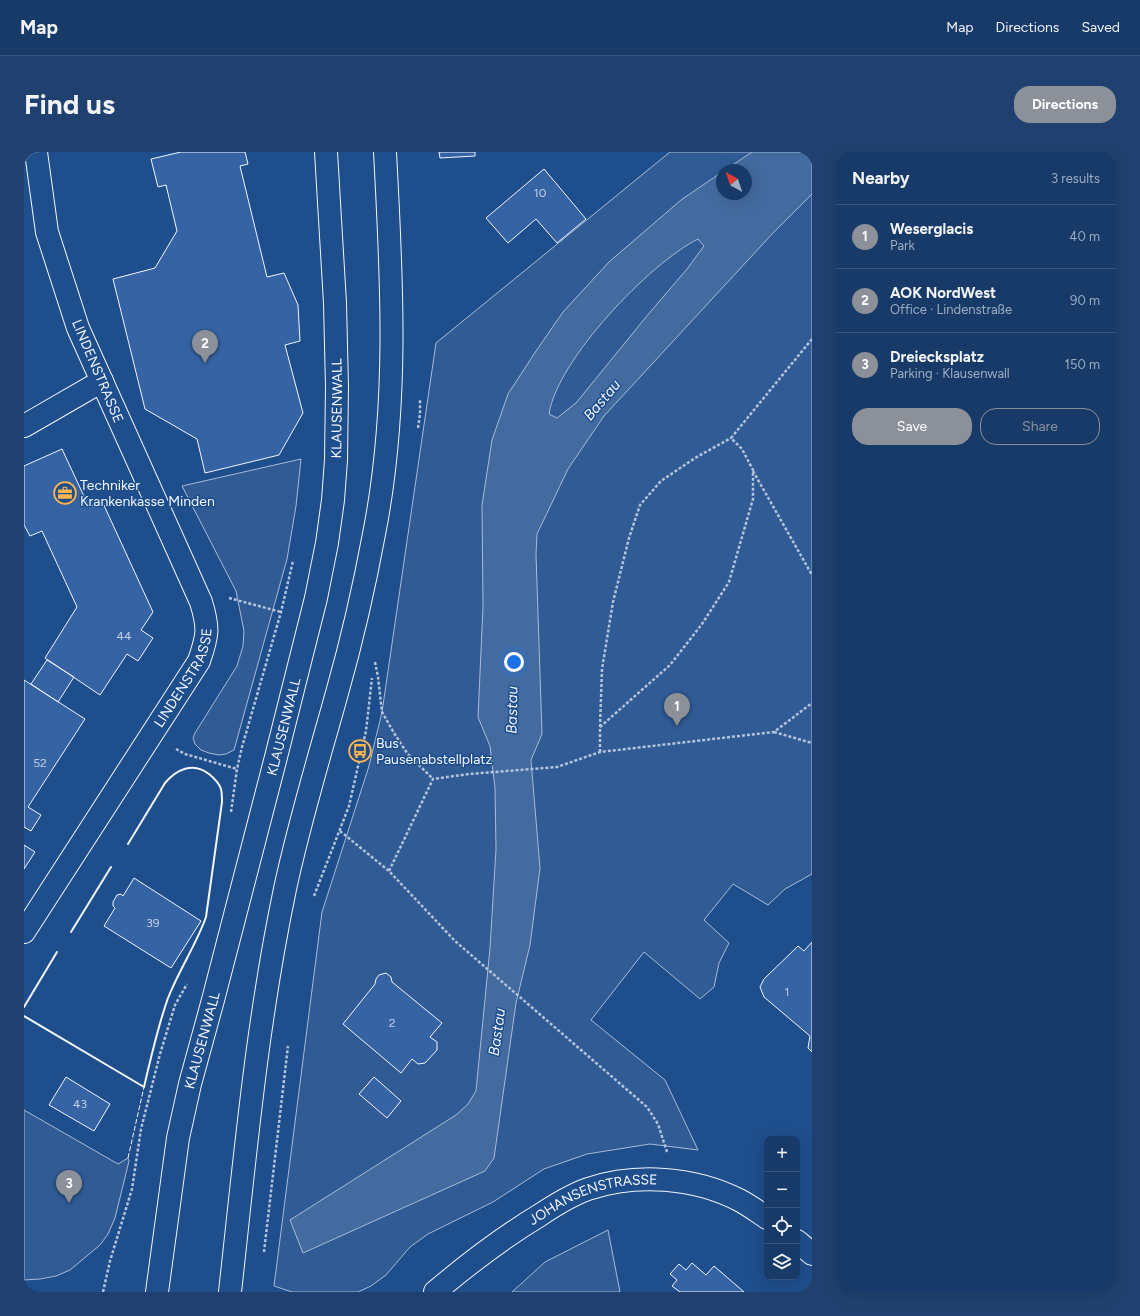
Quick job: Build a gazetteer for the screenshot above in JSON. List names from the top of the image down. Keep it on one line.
{"streets":{"main road":["LINDENSTRASSE","KLAUSENWALL","JOHANSENSTRASSE"]},"water":["Bastau"],"places":{"office":["Techniker Krankenkasse Minden"],"bus stop":["Bus Pausenabstellplatz"]},"house_numbers":["10","44","52","39","1","2","43"],"north":"top left","page":{"header":"Map","nav":["Map","Directions","Saved"],"buttons":["Directions",["Save","Share"]],"title":"Find us","heading":["Nearby","3 results"],"list":[{"mark":"1","name":"Weserglacis","note":"Park","value":"40 m"},{"mark":"2","name":"AOK NordWest","note":"Office · Lindenstraße","value":"90 m"},{"mark":"3","name":"Dreiecksplatz","note":"Parking · Klausenwall","value":"150 m"}],"pins":["2","1","3"],"map_buttons":["+","−"]}}
